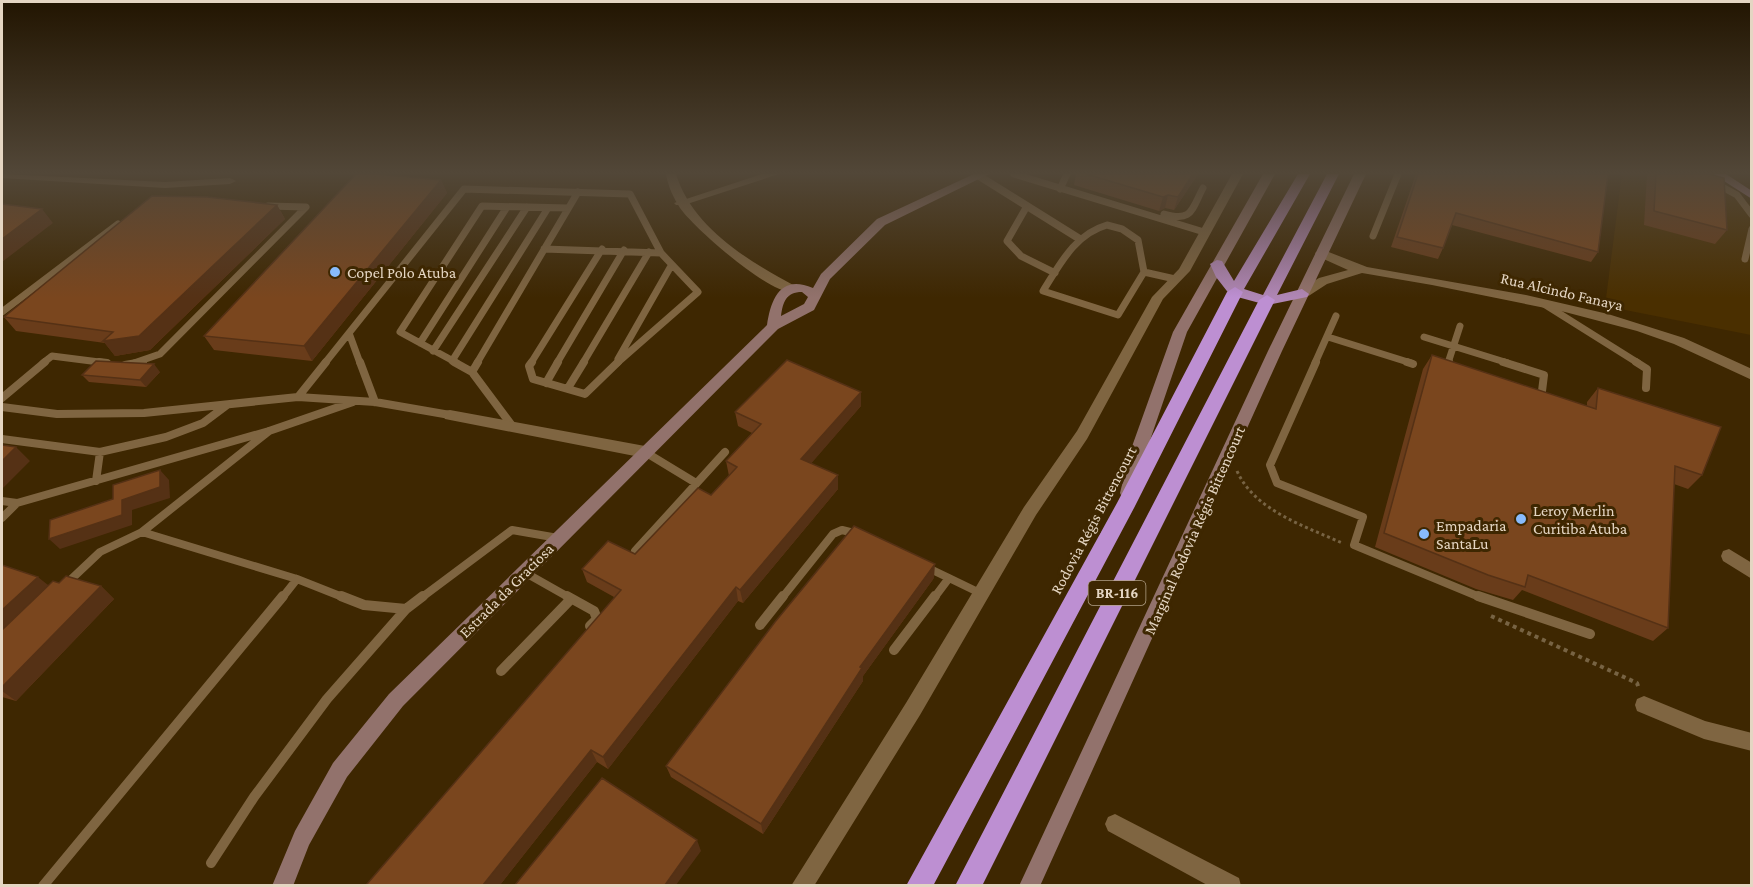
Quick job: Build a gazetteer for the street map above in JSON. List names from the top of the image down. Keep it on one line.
{"streets":{"highway":["Rodovia Régis Bittencourt","BR-116"],"main road":["Marginal Rodovia Régis Bittencourt","Estrada da Graciosa"],"street":["Rua Alcindo Fanaya"]},"crossings":[["Rua Alcindo Fanaya","Marginal Rodovia Régis Bittencourt"]],"places":["Copel Polo Atuba","Leroy Merlin Curitiba Atuba","Empadaria SantaLu"]}
